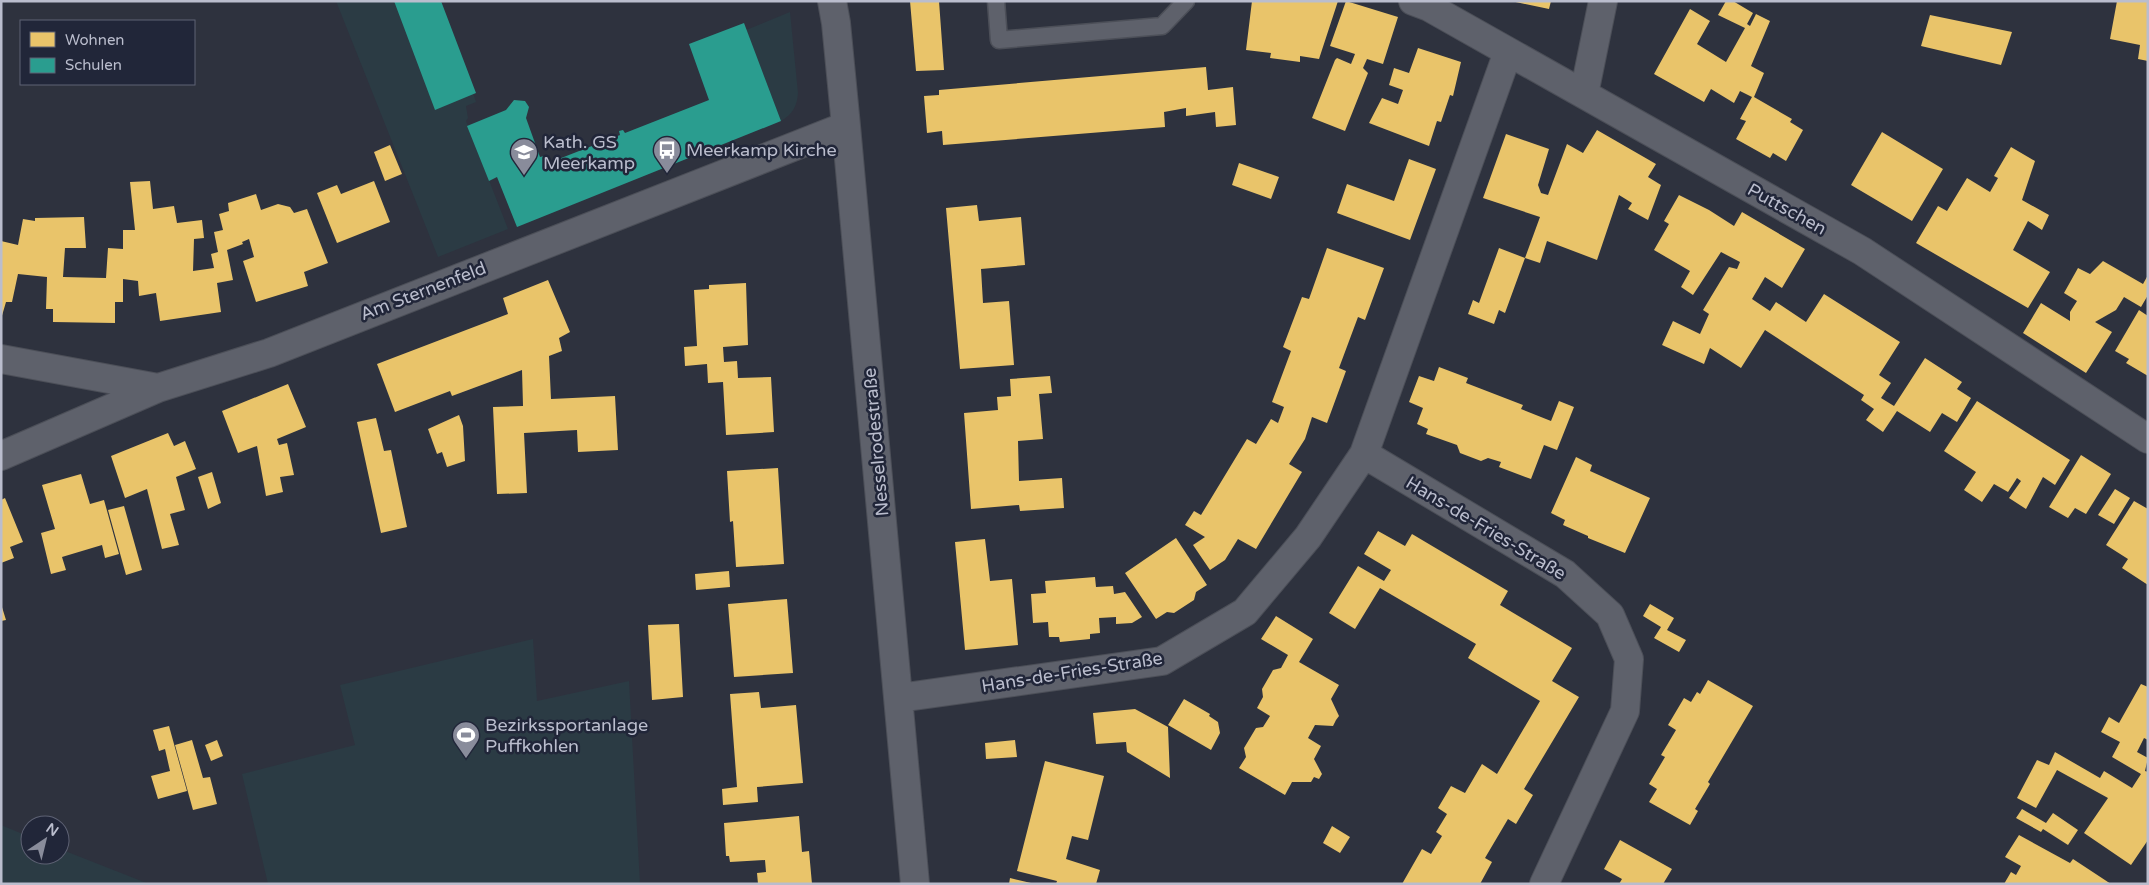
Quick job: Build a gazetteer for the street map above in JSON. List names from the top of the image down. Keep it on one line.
{"streets":{"street":["Puttschen","Am Sternenfeld","Nesselrodestraße","Hans-de-Fries-Straße"]},"crossings":[["Puttschen","Hans-de-Fries-Straße"],["Am Sternenfeld","Nesselrodestraße"],["Nesselrodestraße","Hans-de-Fries-Straße"]],"places":{"bus stop":["Meerkamp Kirche"],"school or university":["Kath. GS Meerkamp"],"sports":["Bezirkssportanlage Puffkohlen"]},"legend":["Wohnen","Schulen"],"north":"top right"}
